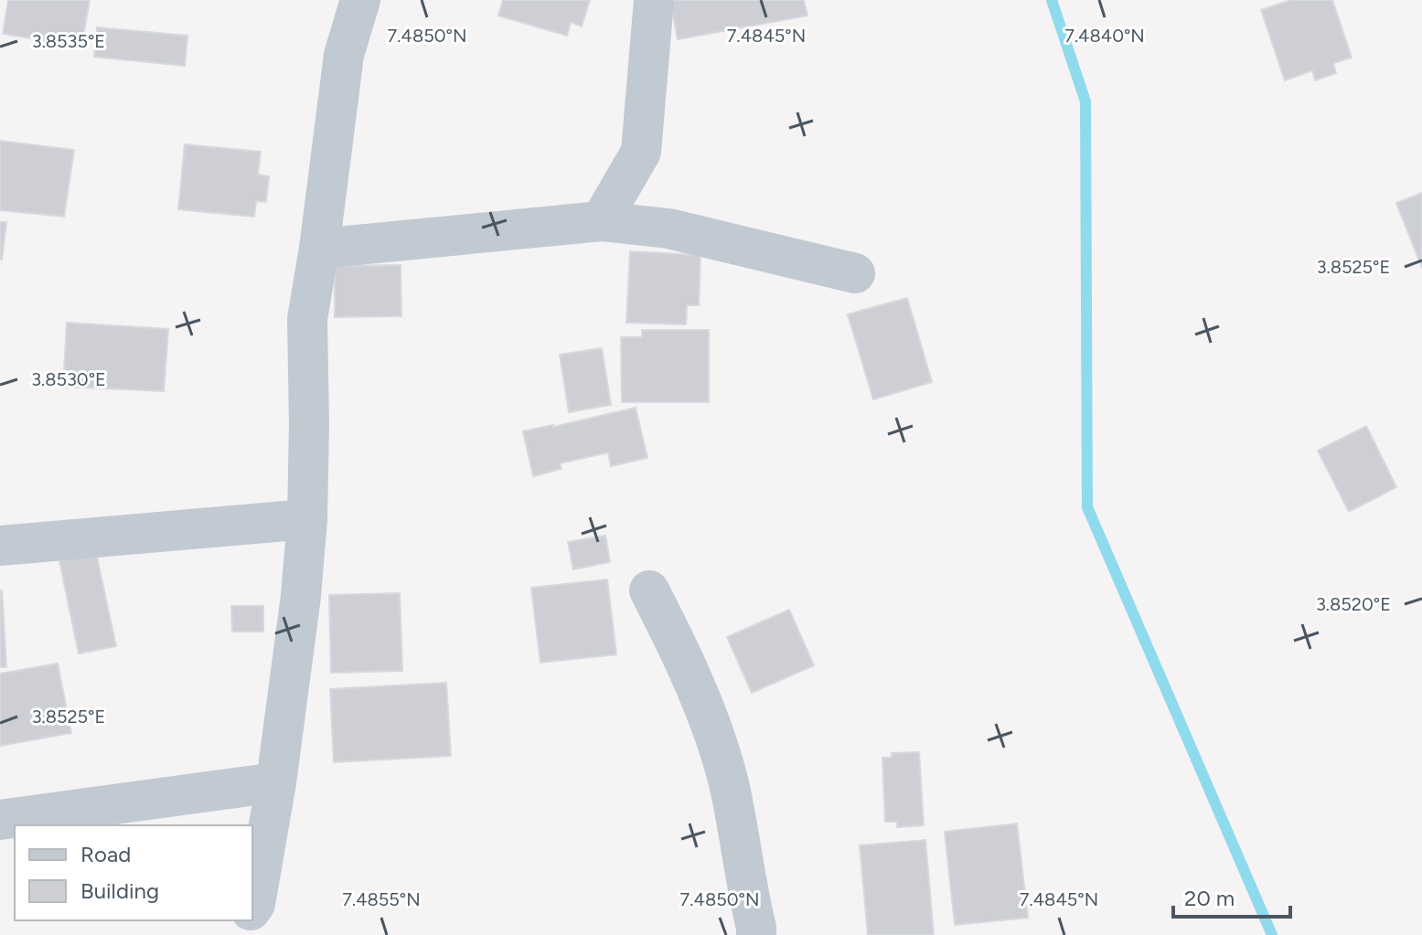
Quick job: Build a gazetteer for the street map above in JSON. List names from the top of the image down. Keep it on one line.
{"legend":["Road","Building"],"scale_bar":"20 m","coordinates":["7.4850°N","7.4845°N","7.4840°N","3.8535°E","3.8525°E","3.8530°E","3.8520°E","7.4855°N"]}
